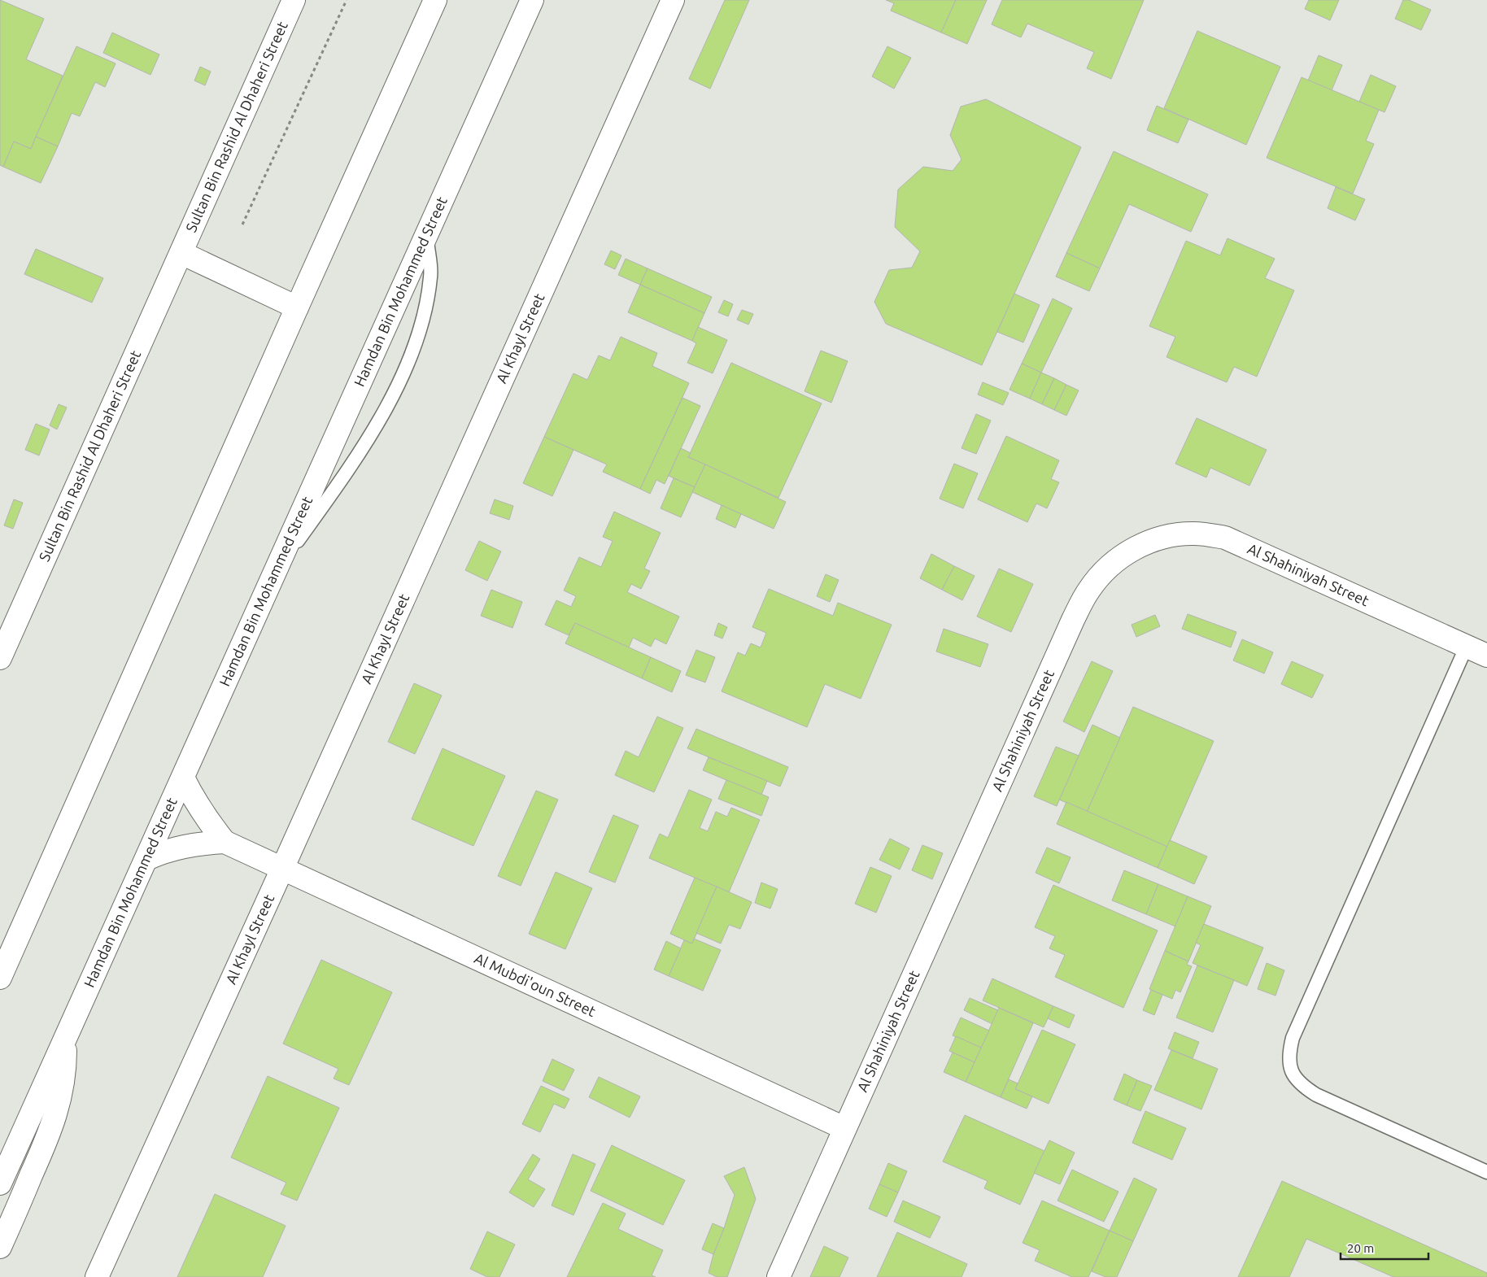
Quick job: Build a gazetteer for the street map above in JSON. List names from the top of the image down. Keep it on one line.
{"streets":{"street":["Sultan Bin Rashid Al Dhaheri Street","Hamdan Bin Mohammed Street","Al Khayl Street","Al Shahiniyah Street","Al Mubdi'oun Street"]},"crossings":[["Hamdan Bin Mohammed Street","Al Mubdi'oun Street"],["Al Khayl Street","Al Mubdi'oun Street"],["Al Shahiniyah Street","Al Mubdi'oun Street"]],"scale_bar":"20 m"}
